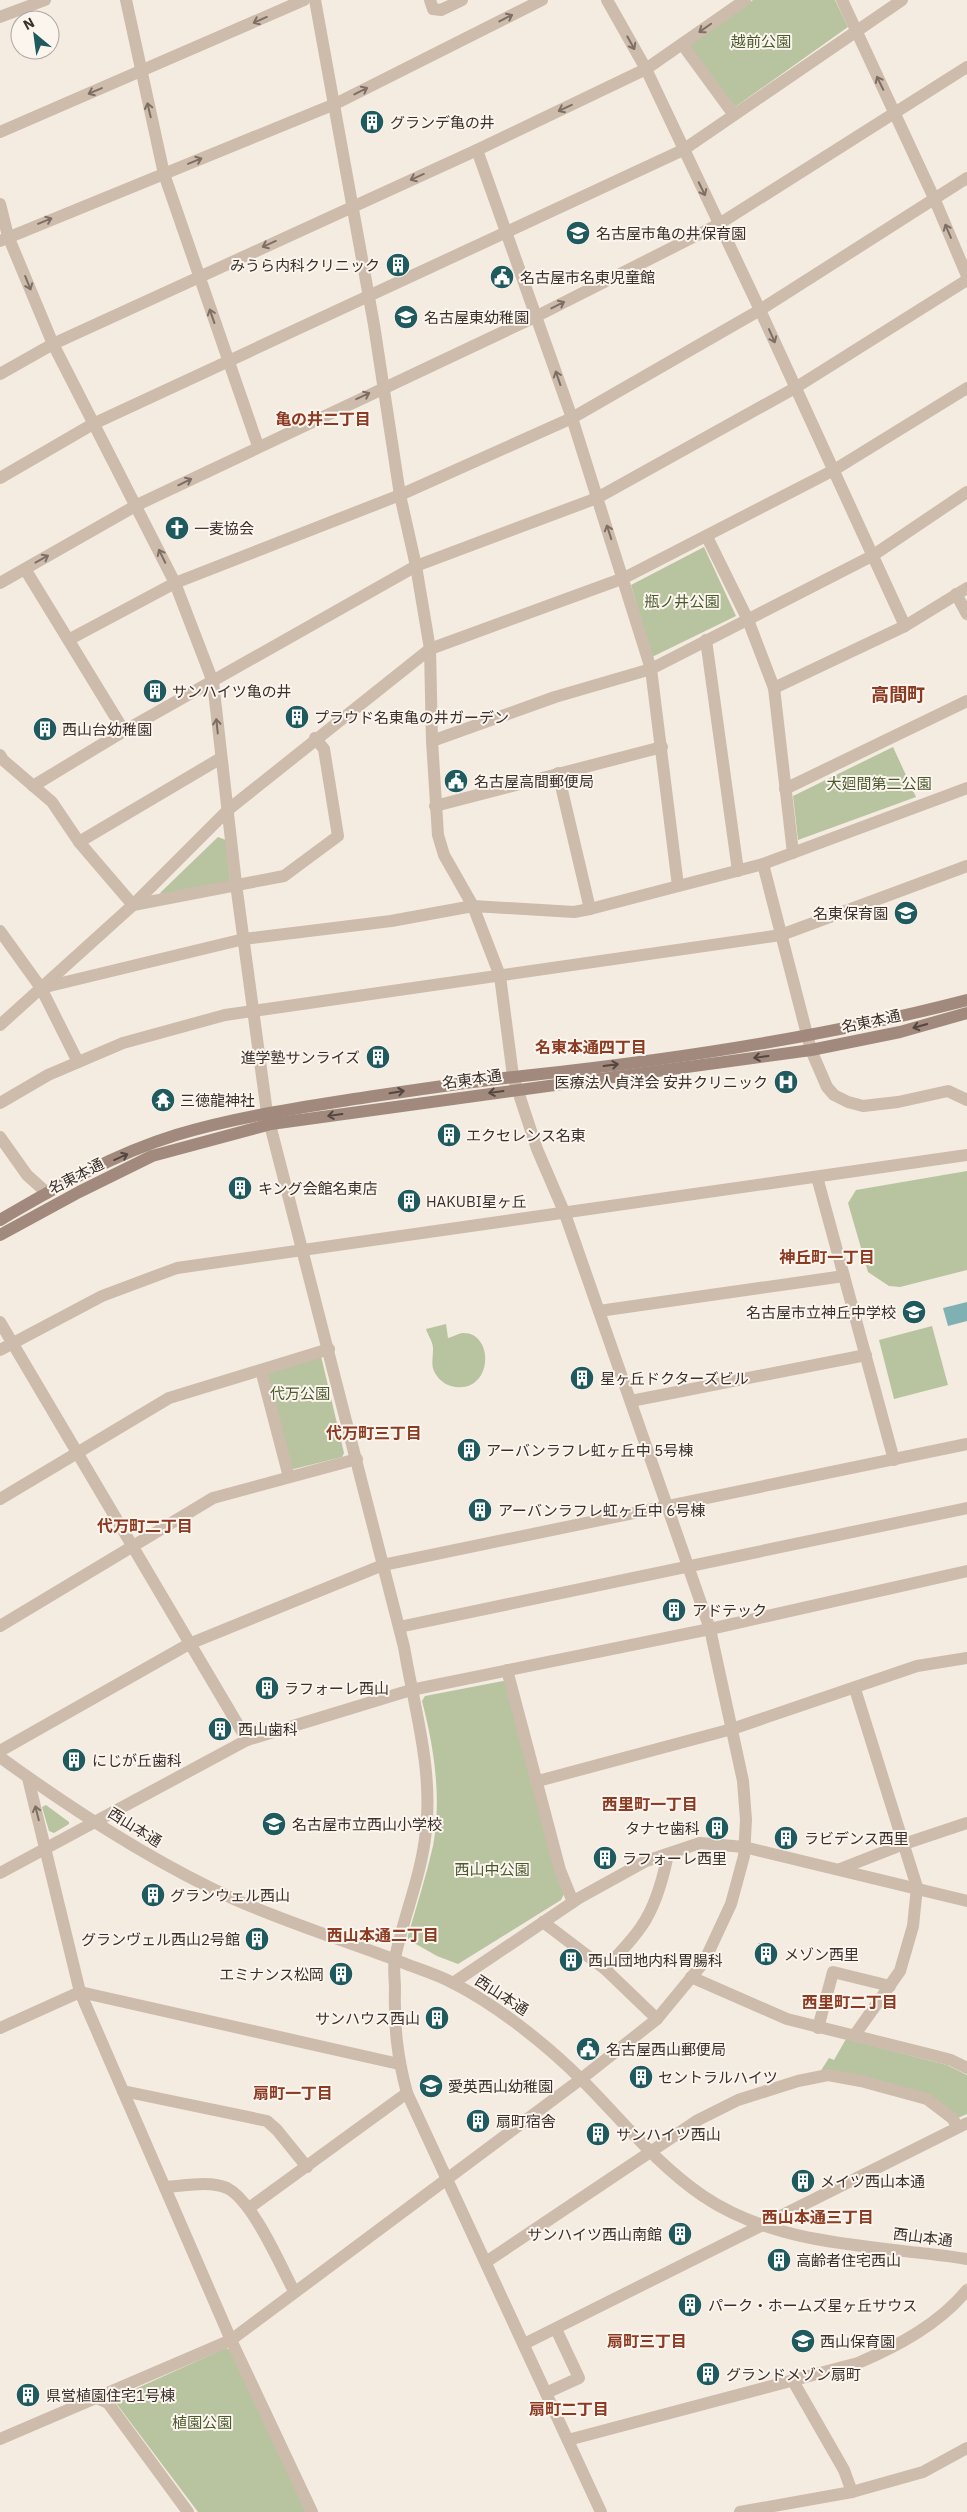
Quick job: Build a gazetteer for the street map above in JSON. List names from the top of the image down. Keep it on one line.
{"streets":{"main road":["名東本通"],"street":["西山本通"]},"districts":["亀の井二丁目","高間町","名東本通四丁目","神丘町一丁目","代万町三丁目","代万町二丁目","西里町一丁目","西山本通二丁目","西里町二丁目","扇町一丁目","西山本通三丁目","扇町三丁目","扇町二丁目"],"parks":["越前公園","瓶ノ井公園","大廻間第二公園","代万公園","西山中公園","植園公園"],"places":{"building":["グランデ亀の井","みうら内科クリニック","サンハイツ亀の井","プラウド名東亀の井ガーデン","西山台幼稚園","進学塾サンライズ","エクセレンス名東","キング会館名東店","HAKUBI星ヶ丘","星ヶ丘ドクターズビル","アーバンラフレ虹ヶ丘中 5号棟","アーバンラフレ虹ヶ丘中 6号棟","アドテック","ラフォーレ西山","西山歯科","にじが丘歯科","タナセ歯科","ラビデンス西里","ラフォーレ西里","グランウェル西山","グランヴェル西山2号館","メゾン西里","西山団地内科胃腸科","エミナンス松岡","サンハウス西山","セントラルハイツ","扇町宿舎","サンハイツ西山","メイツ西山本通","サンハイツ西山南館","高齢者住宅西山","パーク・ホームズ星ヶ丘サウス","グランドメゾン扇町","県営植園住宅1号棟"],"school or university":["名古屋市亀の井保育園","名古屋東幼稚園","名東保育園","名古屋市立神丘中学校","名古屋市立西山小学校","愛英西山幼稚園","西山保育園"],"public building":["名古屋市名東児童館","名古屋高間郵便局","名古屋西山郵便局"],"church":["一麦協会"],"hospital":["医療法人貞洋会 安井クリニック"],"temple":["三徳龍神社"]},"north":"top left"}
